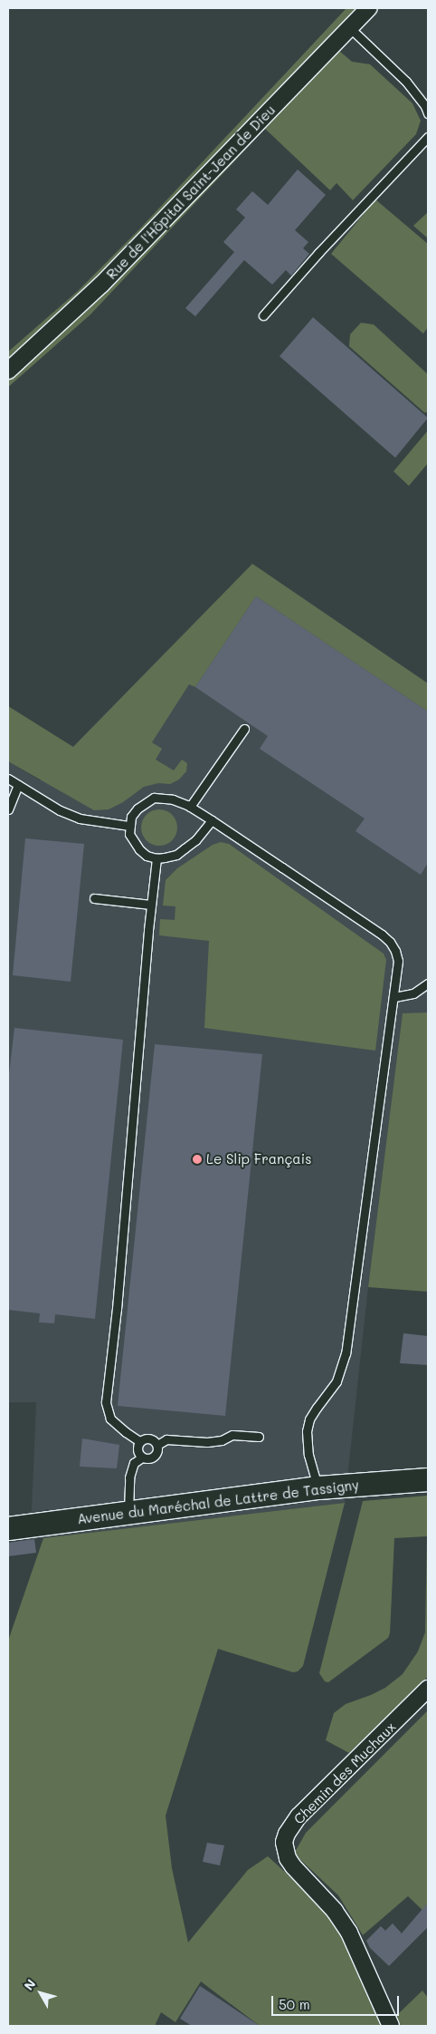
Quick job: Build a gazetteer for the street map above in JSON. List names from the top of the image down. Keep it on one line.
{"streets":{"main road":["Avenue du Maréchal de Lattre de Tassigny"],"street":["Rue de l'Hôpital Saint-Jean de Dieu","Chemin des Muchaux"]},"places":["Le Slip Français"],"scale_bar":"50 m","north":"top left"}
